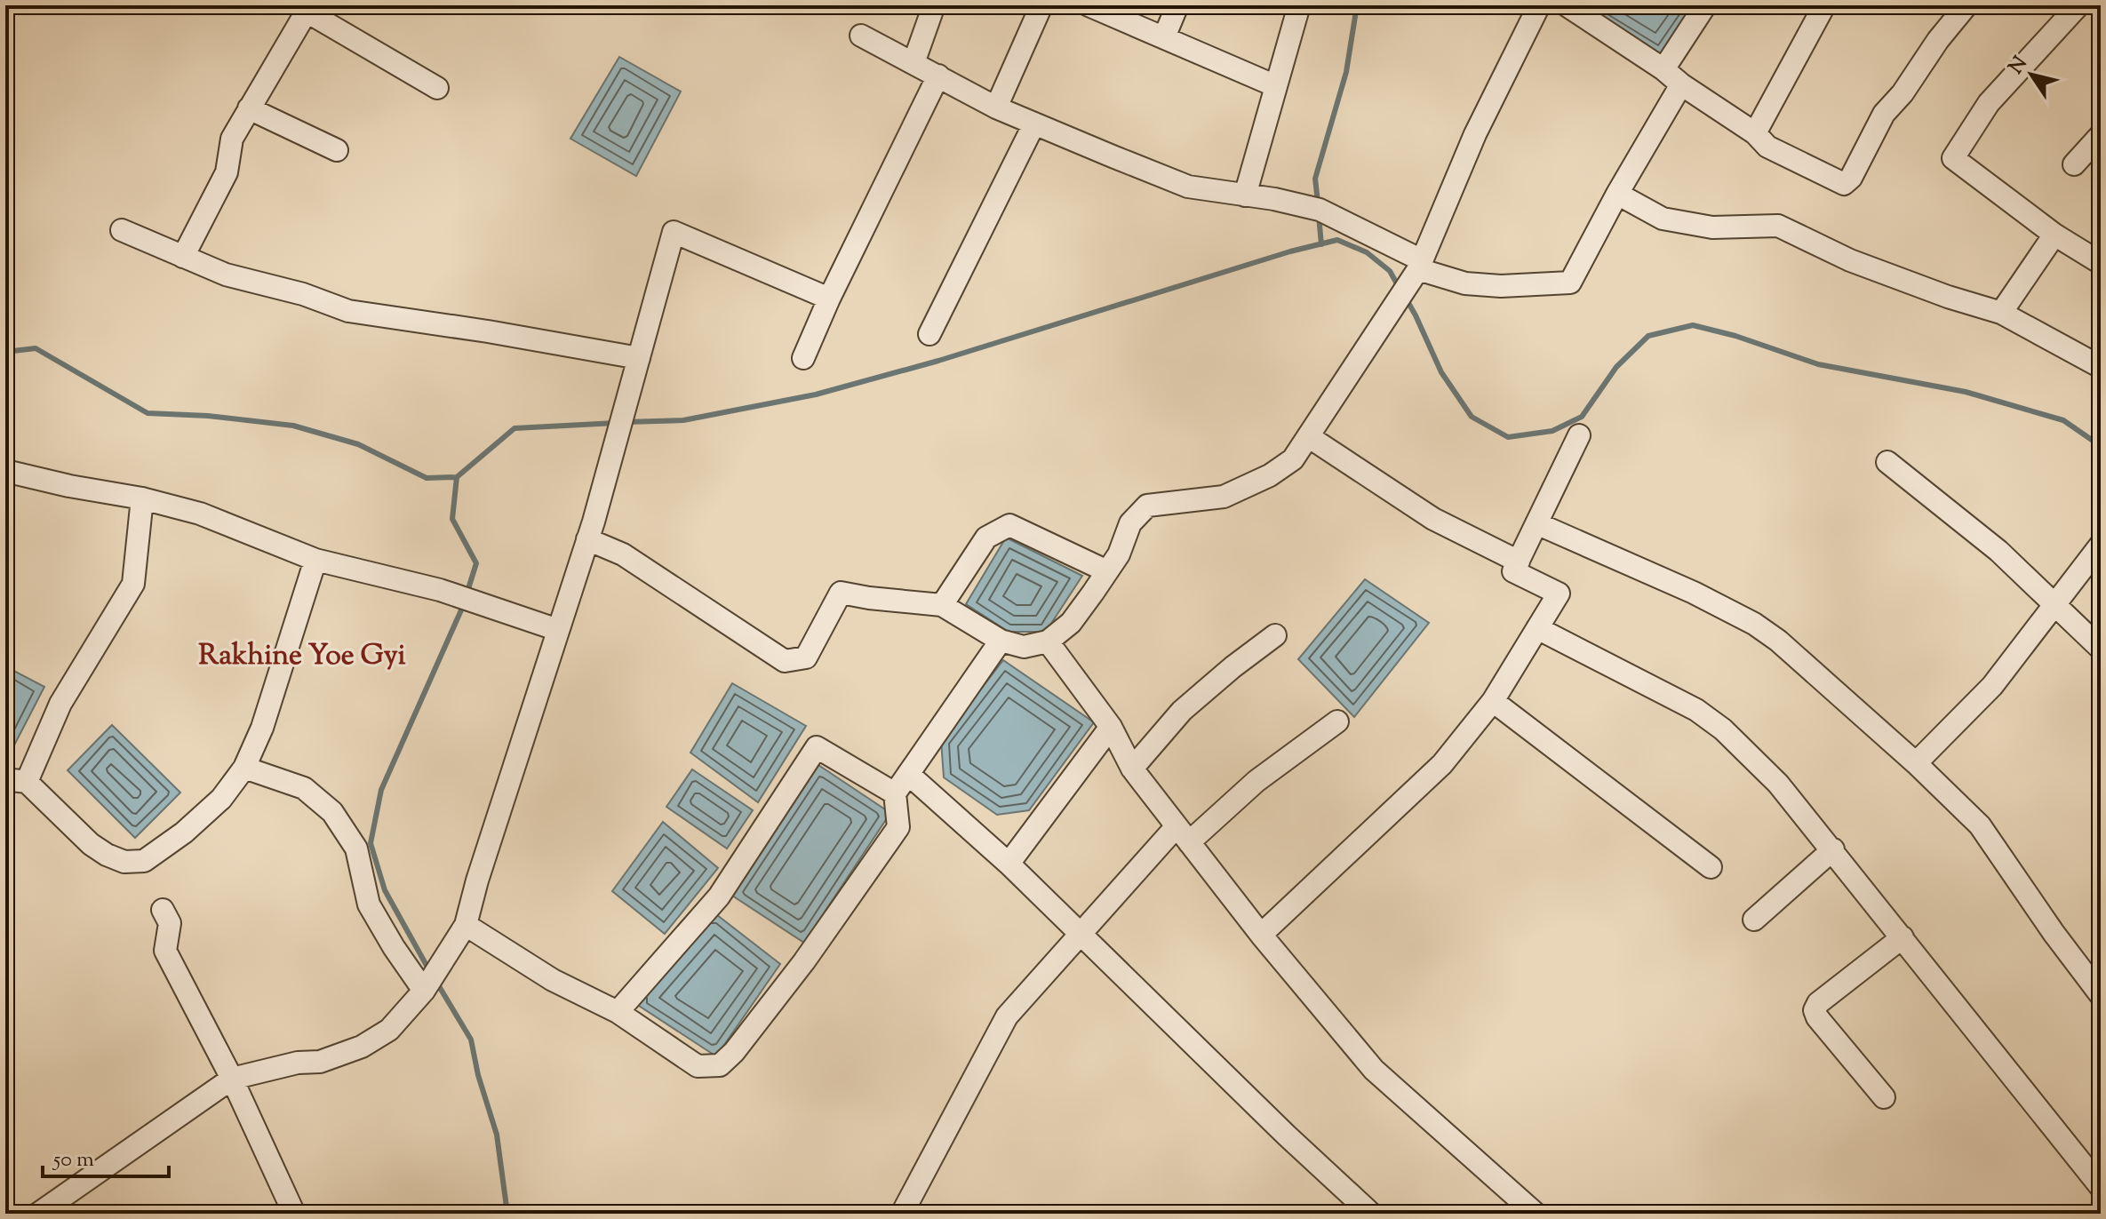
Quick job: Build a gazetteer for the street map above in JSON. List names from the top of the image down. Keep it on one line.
{"districts":["Rakhine Yoe Gyi"],"scale_bar":"50 m","north":"top left"}
